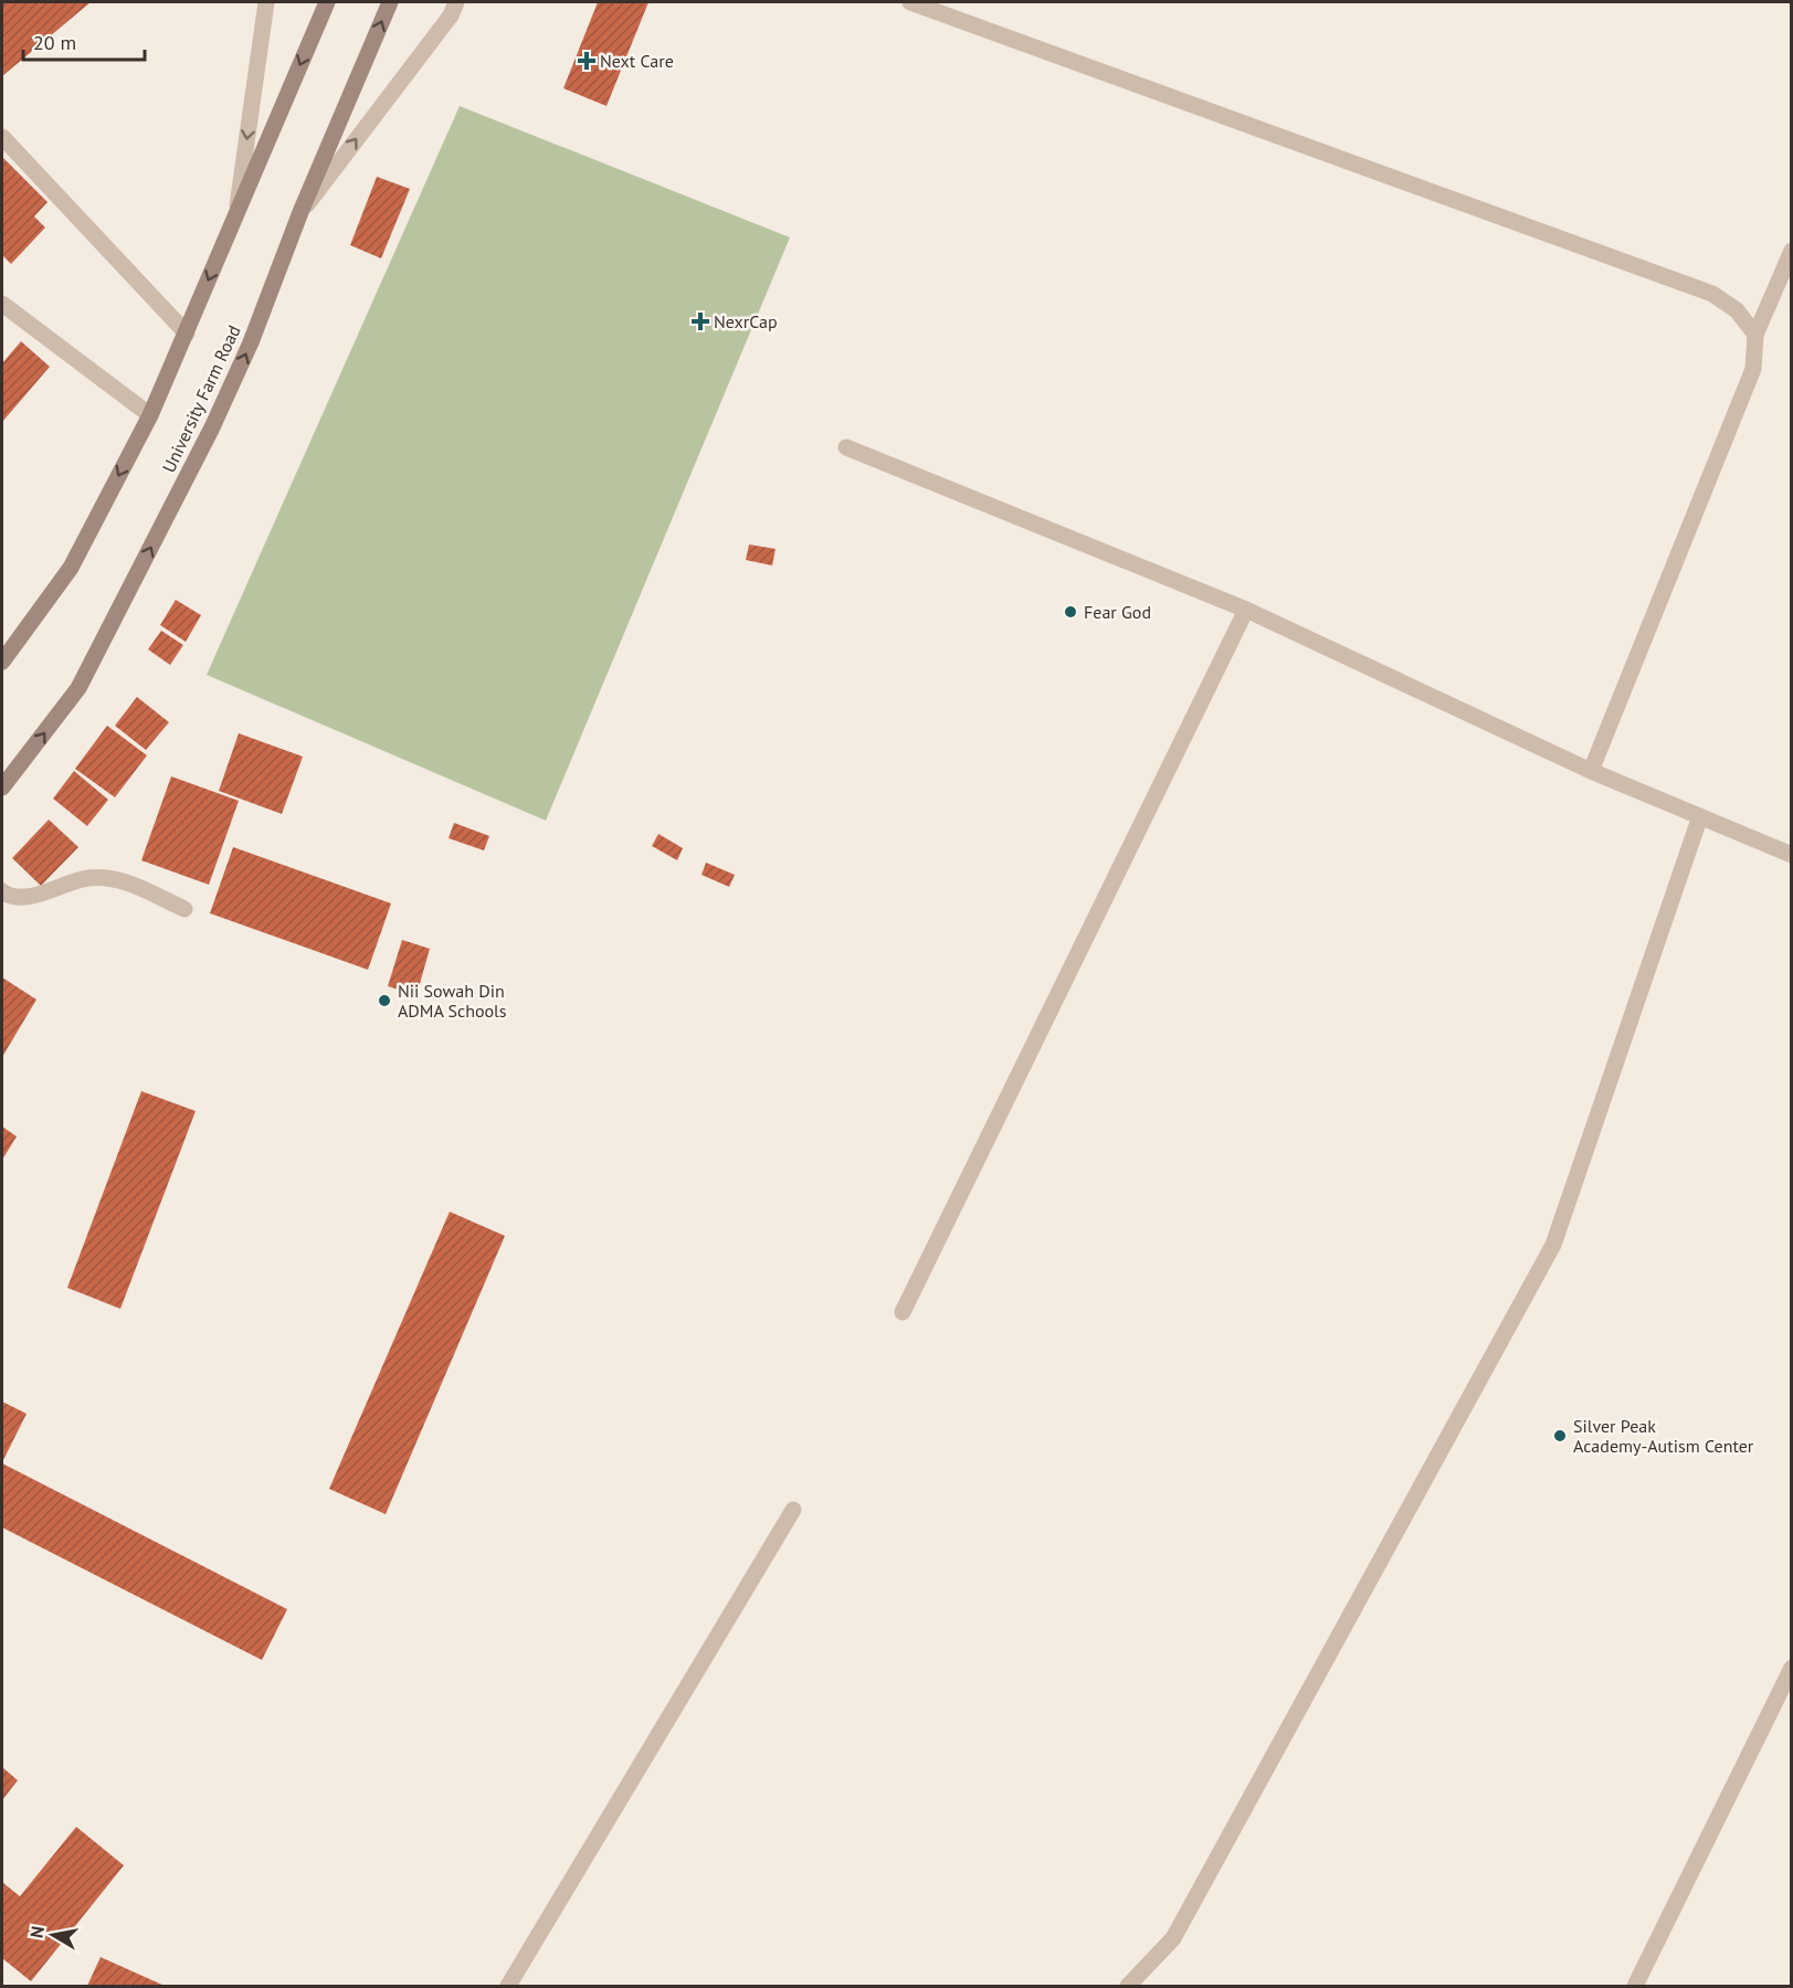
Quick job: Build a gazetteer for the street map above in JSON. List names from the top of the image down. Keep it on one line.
{"streets":{"street":["University Farm Road"]},"places":{"health":["Next Care","NexrCap"],"other":["Fear God","Nii Sowah Din ADMA Schools","Silver Peak Academy-Autism Center"]},"scale_bar":"20 m","north":"left"}
